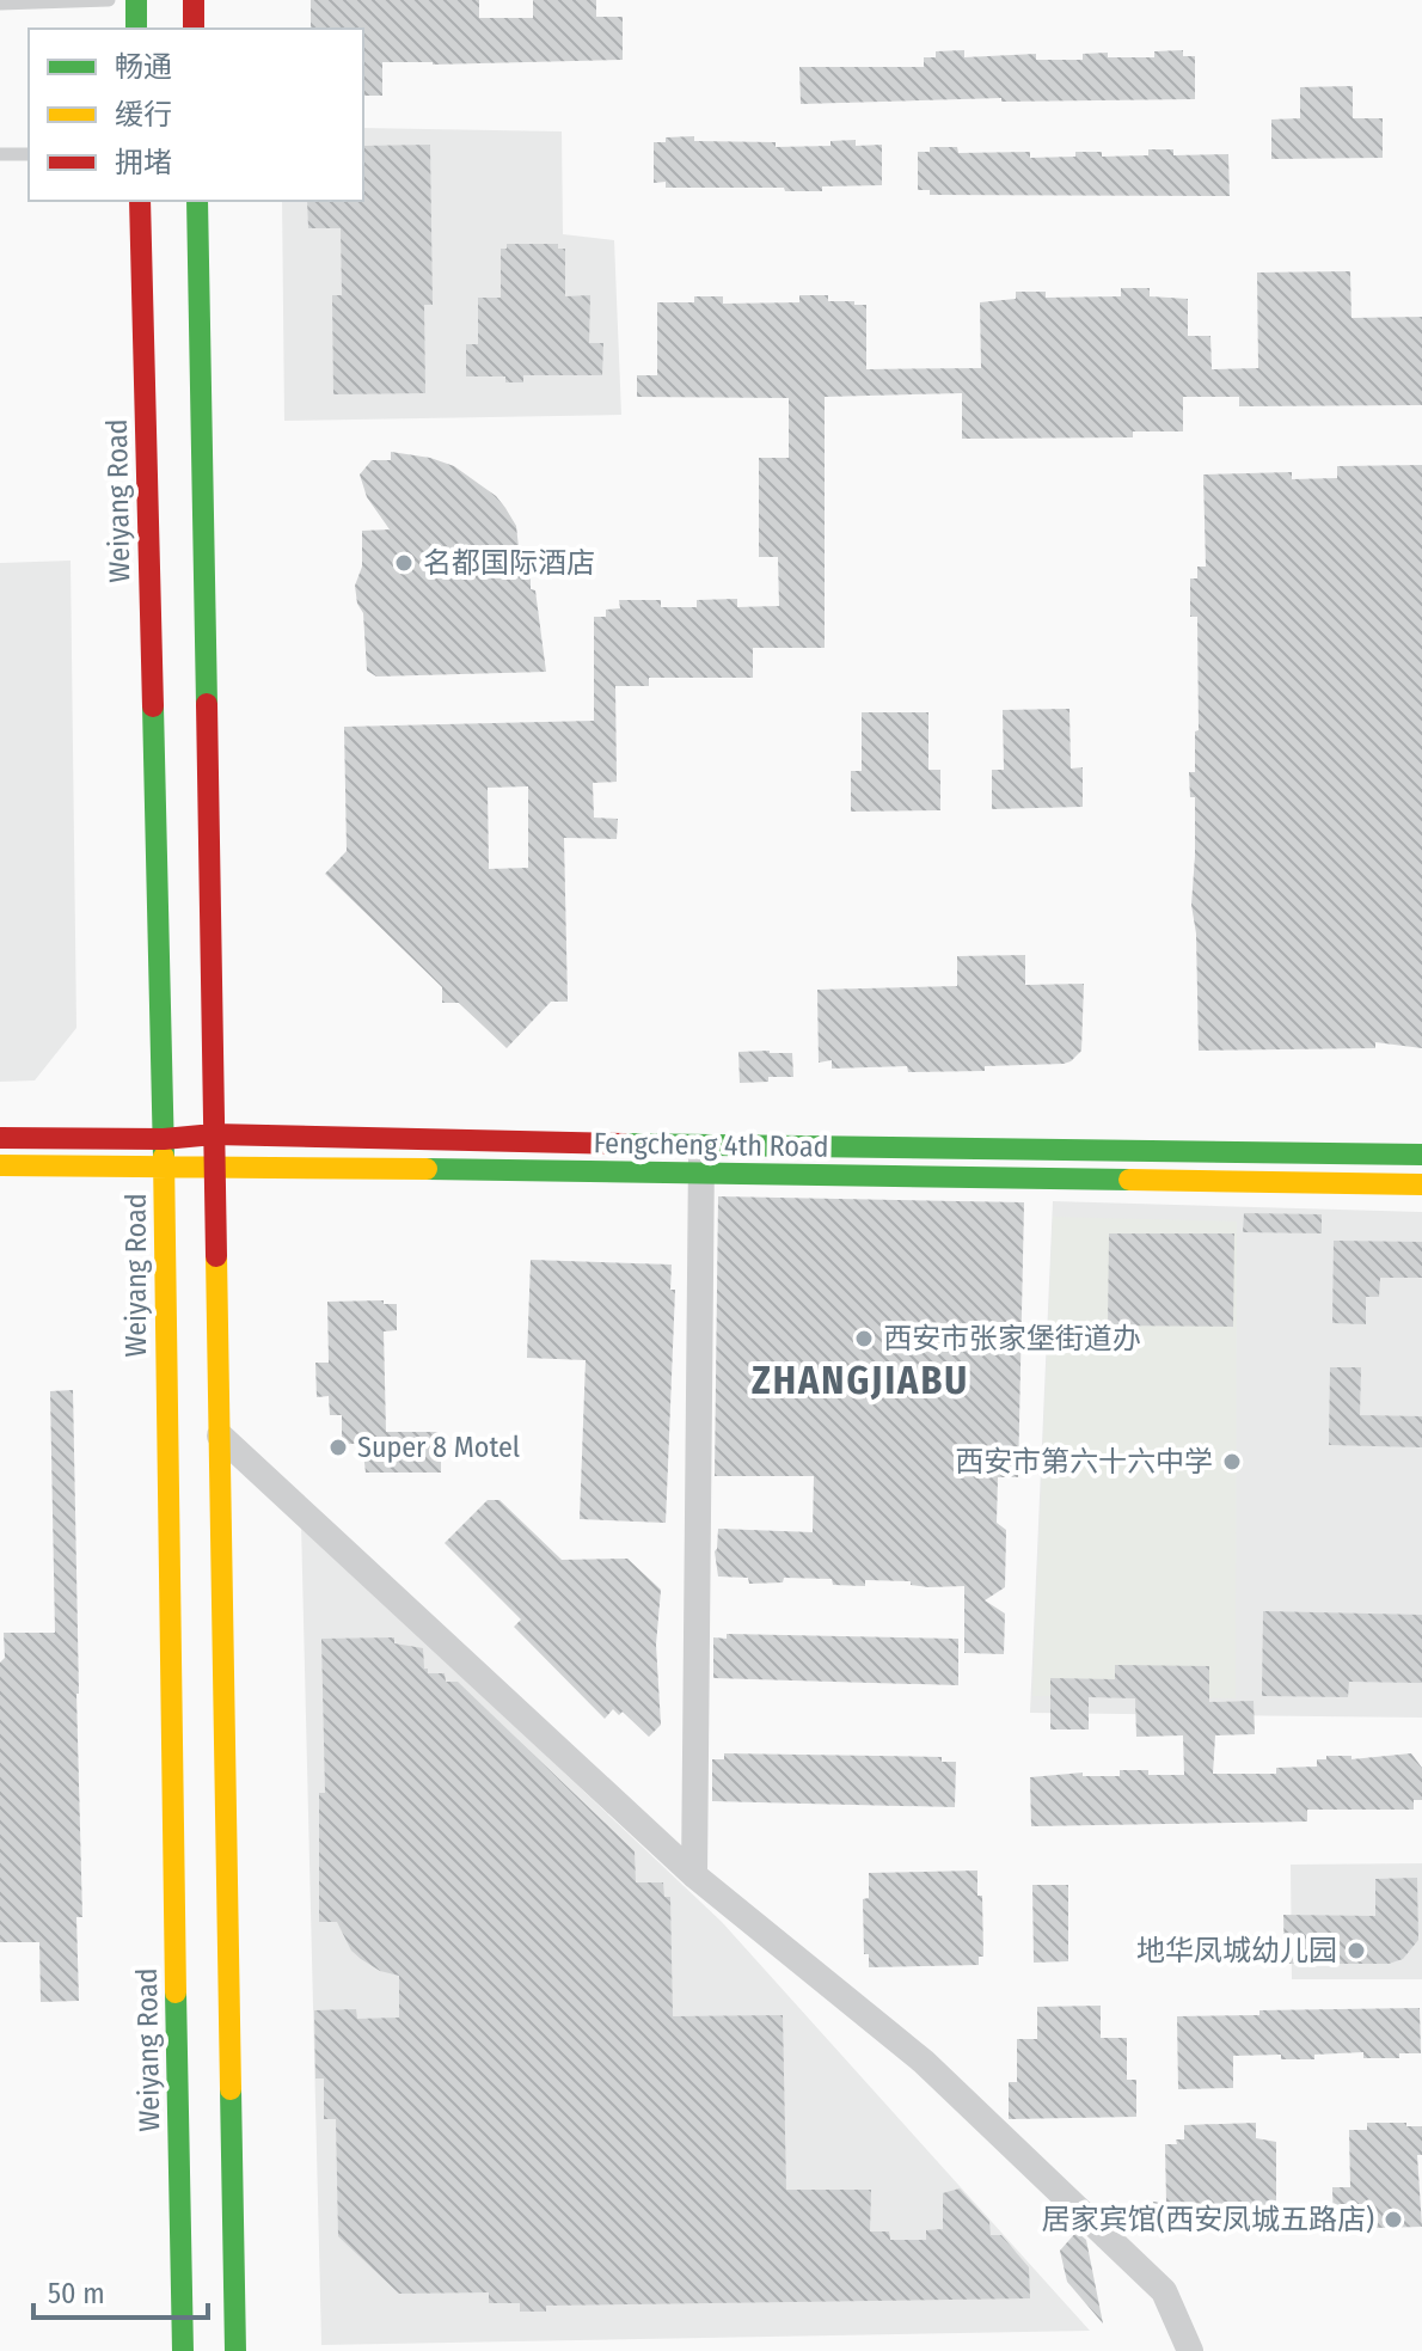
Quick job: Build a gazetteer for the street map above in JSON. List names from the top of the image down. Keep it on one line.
{"streets":{"main road":["Weiyang Road","Fengcheng 4th Road"]},"crossings":[["Weiyang Road","Fengcheng 4th Road"]],"districts":["ZHANGJIABU"],"places":["名都国际酒店","西安市张家堡街道办","Super 8 Motel","西安市第六十六中学","地华凤城幼儿园","居家宾馆(西安凤城五路店)"],"legend":["畅通","缓行","拥堵"],"scale_bar":"50 m"}
